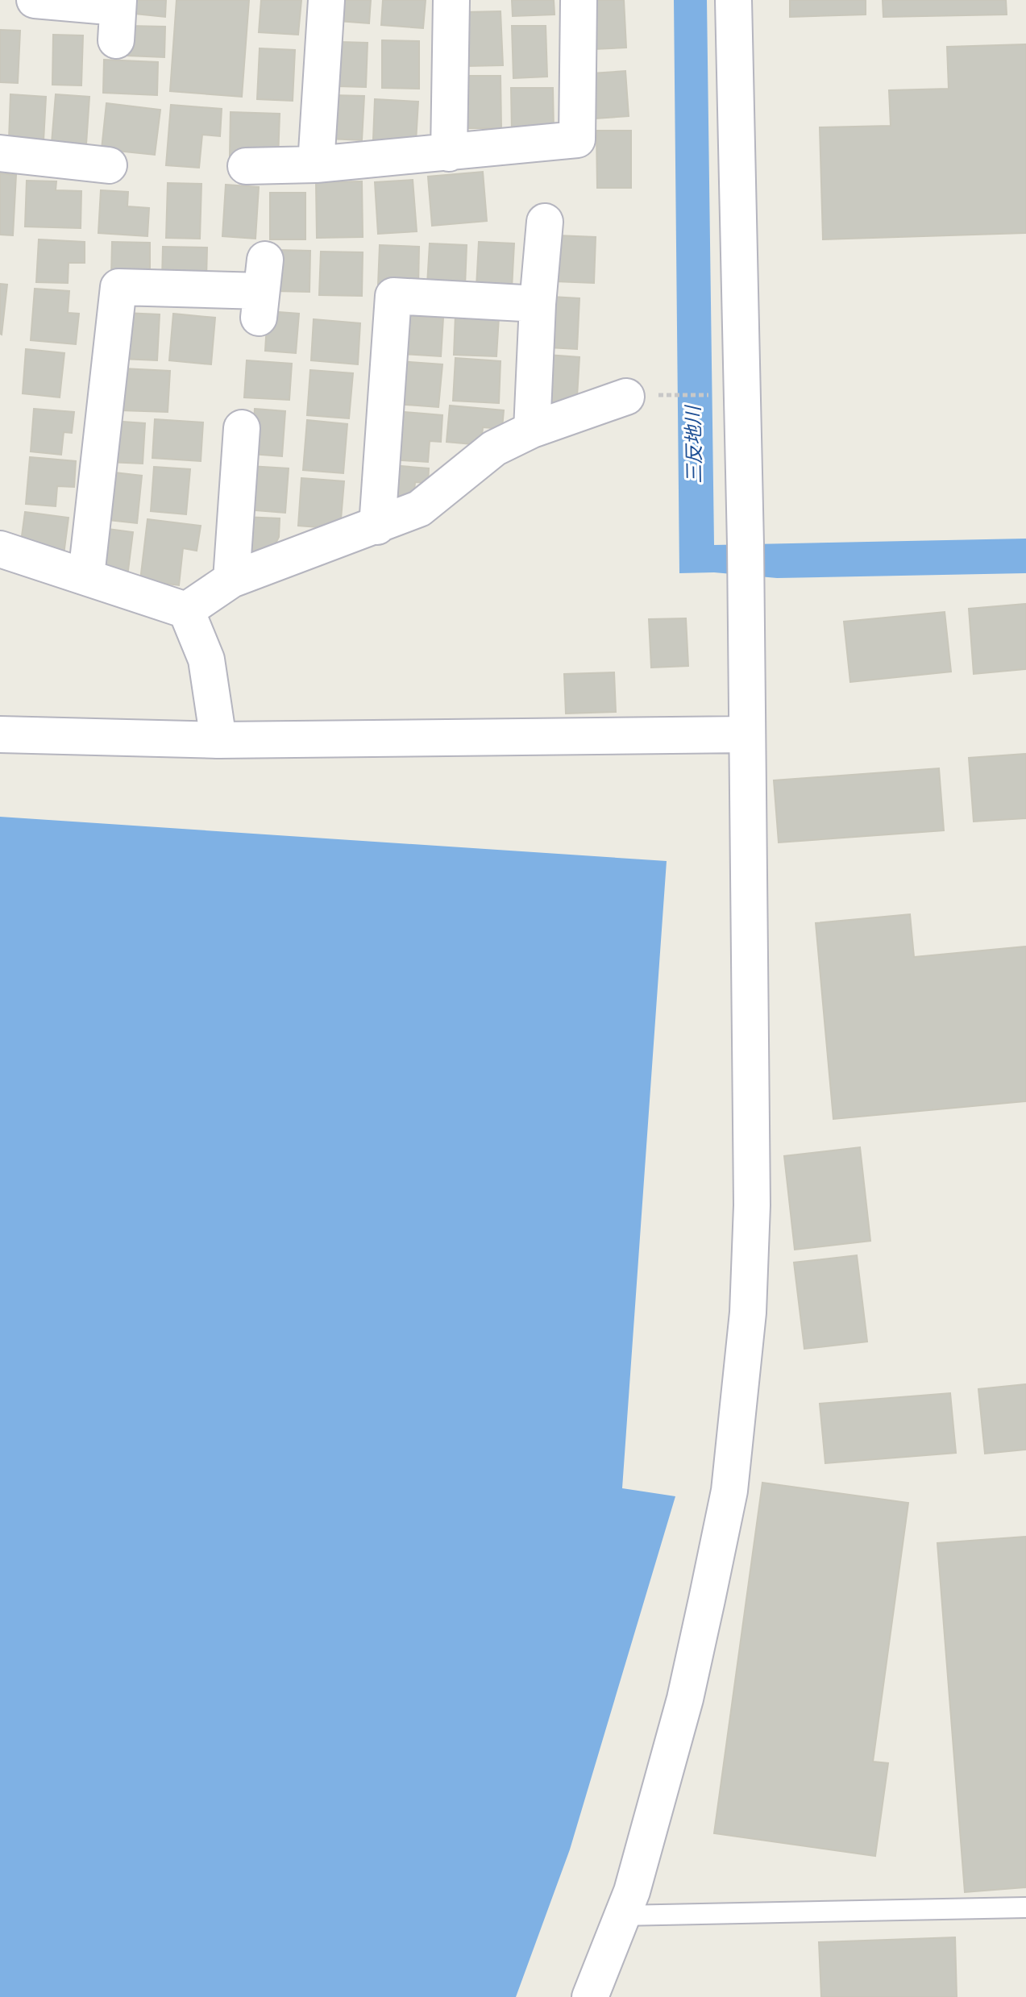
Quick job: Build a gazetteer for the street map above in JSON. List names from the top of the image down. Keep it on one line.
{"water":["三反地川"]}
